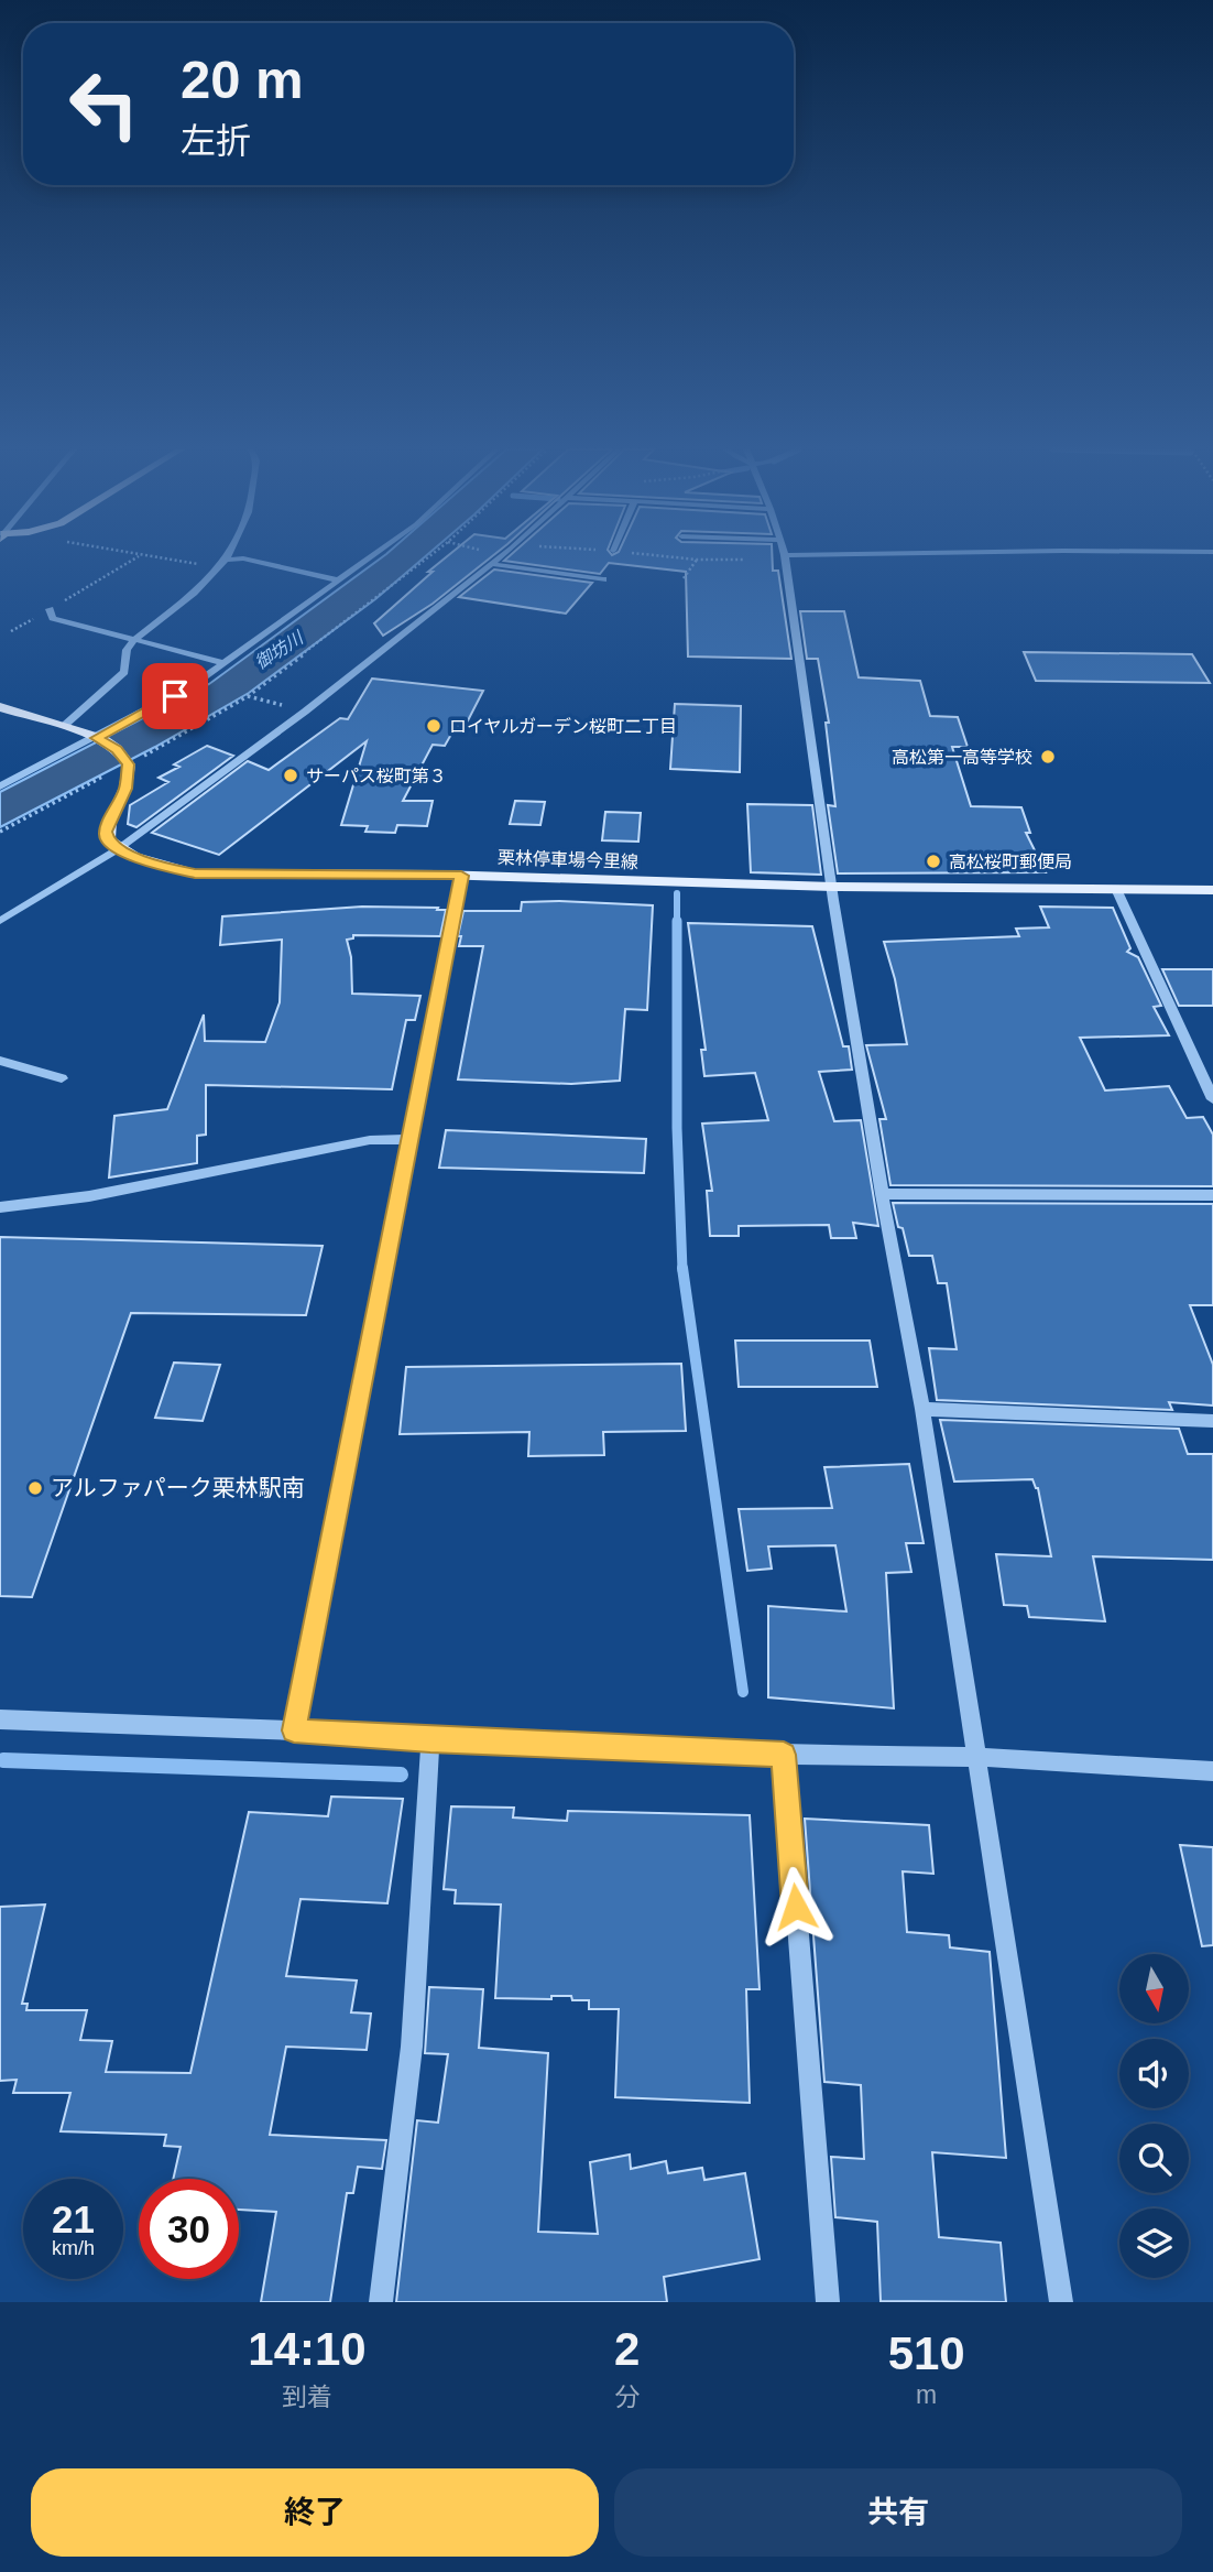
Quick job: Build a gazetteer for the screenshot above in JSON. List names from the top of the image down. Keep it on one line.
{"streets":{"main road":["栗林停車場今里線"]},"water":["御坊川"],"places":["ロイヤルガーデン桜町二丁目","高松第一高等学校","サーパス桜町第３","高松桜町郵便局","アルファパーク栗林駅南"],"north":"bottom","page":{"turn":["20 m","左折"],"speed":"21 km/h","limit":"30","eta":["14:10","到着","2","分","510","m"],"buttons":["終了","共有"]}}
